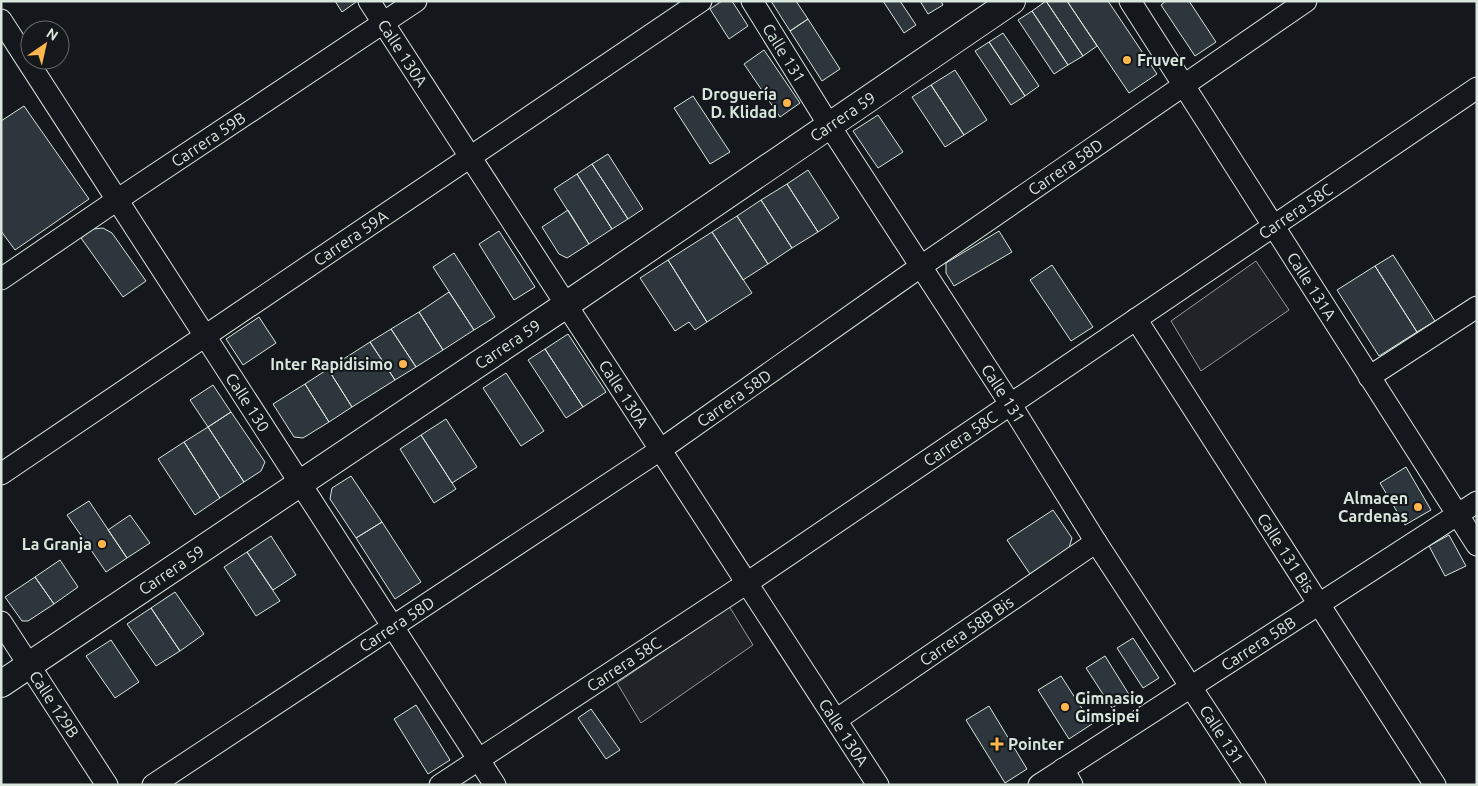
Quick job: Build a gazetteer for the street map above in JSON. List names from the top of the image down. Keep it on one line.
{"streets":{"street":["Calle 130A","Calle 131","Carrera 59","Carrera 59B","Carrera 58D","Carrera 58C","Carrera 59A","Calle 131A","Calle 130","Calle 131 Bis","Carrera 58B Bis","Carrera 58B","Calle 129B"]},"crossings":[["Calle 130A","Carrera 59"],["Calle 130A","Carrera 59B"],["Calle 130A","Carrera 58D"],["Calle 130A","Carrera 58C"],["Calle 130A","Carrera 59A"],["Calle 130A","Carrera 58B Bis"],["Calle 131","Carrera 59"],["Calle 131","Carrera 58D"],["Calle 131","Carrera 58C"],["Calle 131","Carrera 58B Bis"],["Calle 131","Carrera 58B"],["Carrera 59","Calle 130"],["Carrera 59","Calle 129B"],["Carrera 59B","Calle 130"],["Carrera 58D","Calle 131A"],["Carrera 58D","Calle 130"],["Carrera 58C","Calle 131A"],["Carrera 58C","Calle 130"],["Carrera 58C","Calle 131 Bis"],["Carrera 59A","Calle 130"],["Calle 131A","Carrera 58B"],["Calle 131 Bis","Carrera 58B"]],"places":{"other":["Fruver","Droguería D. Klidad","Inter Rapidisimo","Almacen Cardenas","La Granja","Gimnasio Gimsipei"],"health":["Pointer"]},"north":"top right"}
